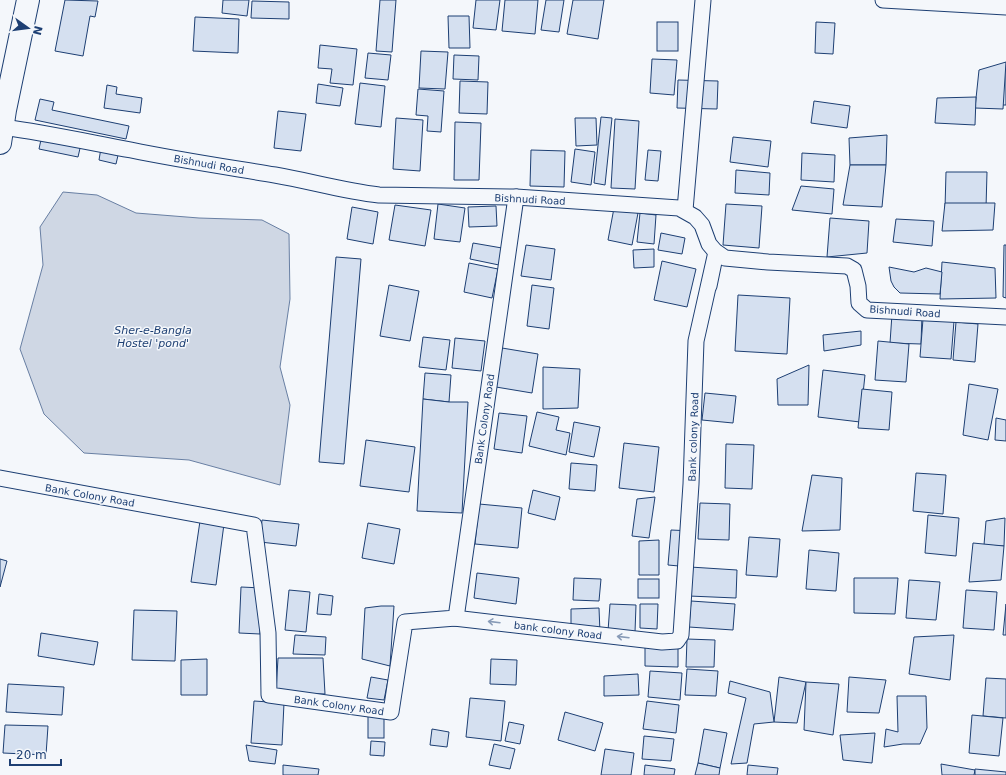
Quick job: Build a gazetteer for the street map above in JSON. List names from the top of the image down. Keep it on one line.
{"streets":{"street":["Bishnudi Road","Bank Colony Road","Bank colony Road","bank colony Road"]},"crossings":[["Bishnudi Road","Bank Colony Road"],["Bishnudi Road","Bank colony Road"],["Bank Colony Road","bank colony Road"],["Bank colony Road","bank colony Road"]],"one_way":["bank colony Road"],"water":["Sher-e-Bangla Hostel 'pond'"],"scale_bar":"20 m","north":"right"}
